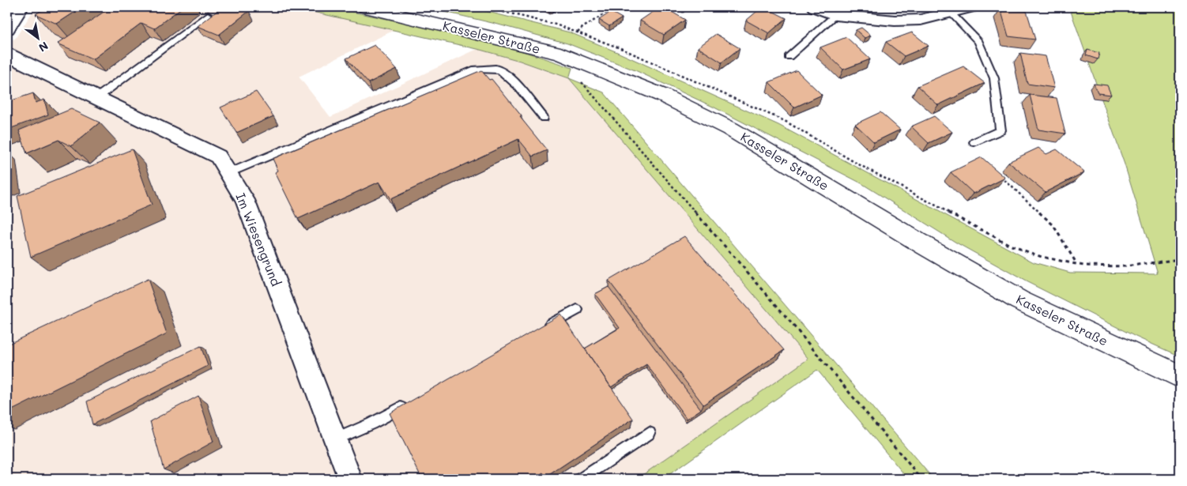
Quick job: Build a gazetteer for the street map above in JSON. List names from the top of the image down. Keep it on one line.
{"streets":{"main road":["Kasseler Straße"],"street":["Im Wiesengrund"]},"north":"bottom right"}
